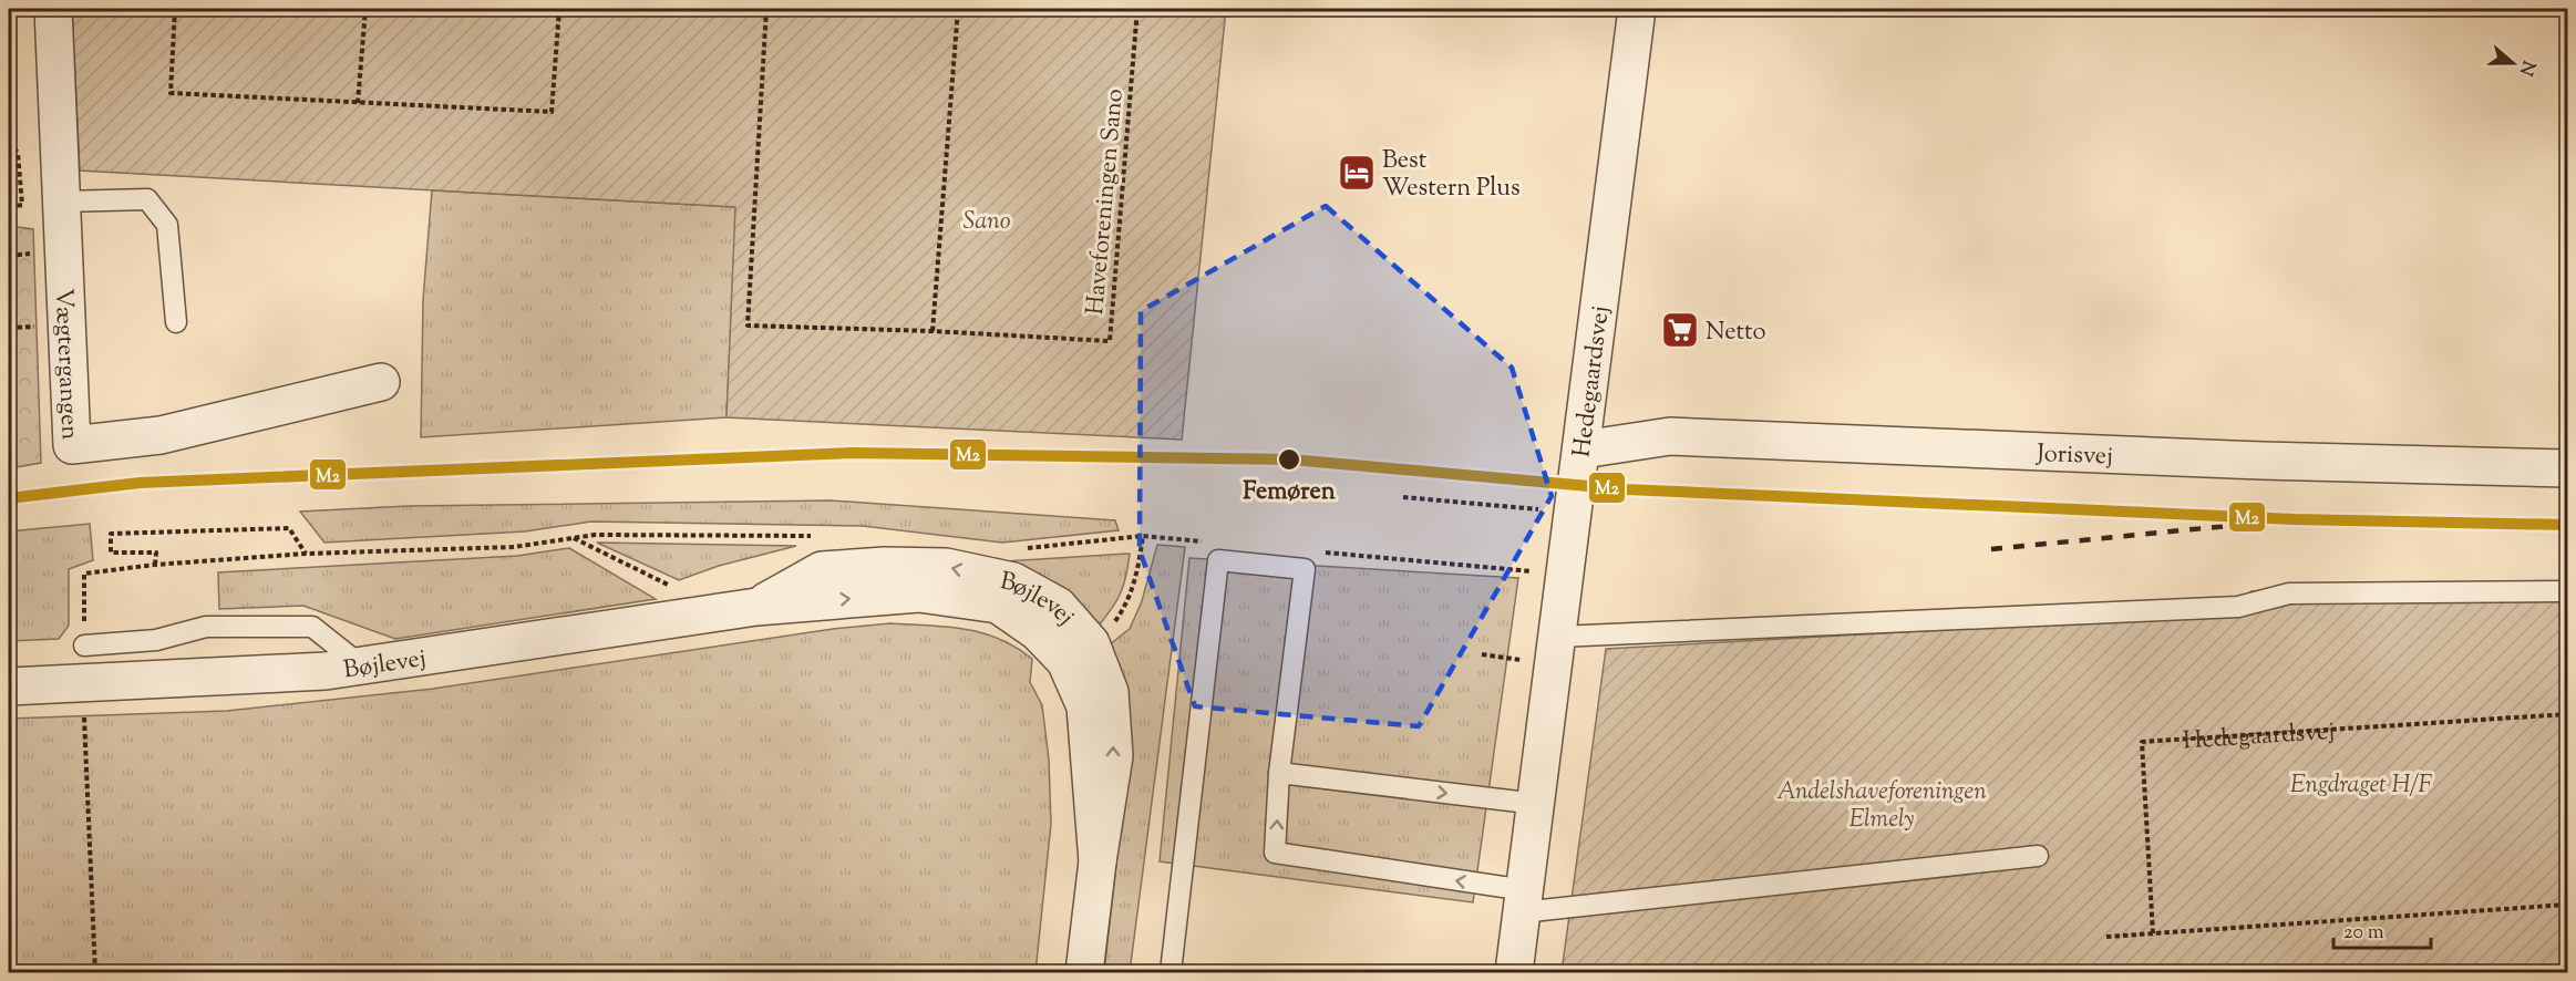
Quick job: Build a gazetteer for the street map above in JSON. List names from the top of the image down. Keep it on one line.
{"streets":{"street":["Vægtergangen","Hedegaardsvej","Jorisvej","Bøjlevej"],"path":["Haveforeningen Sano"]},"crossings":[["Hedegaardsvej","Jorisvej"]],"parks":["Sano","Engdraget H/F","Andelshaveforeningen Elmely"],"places":{"hotel":["Best Western Plus"],"supermarket":["Netto"],"other":["Femøren"]},"lines":["transit line M2"],"scale_bar":"20 m","north":"right"}
